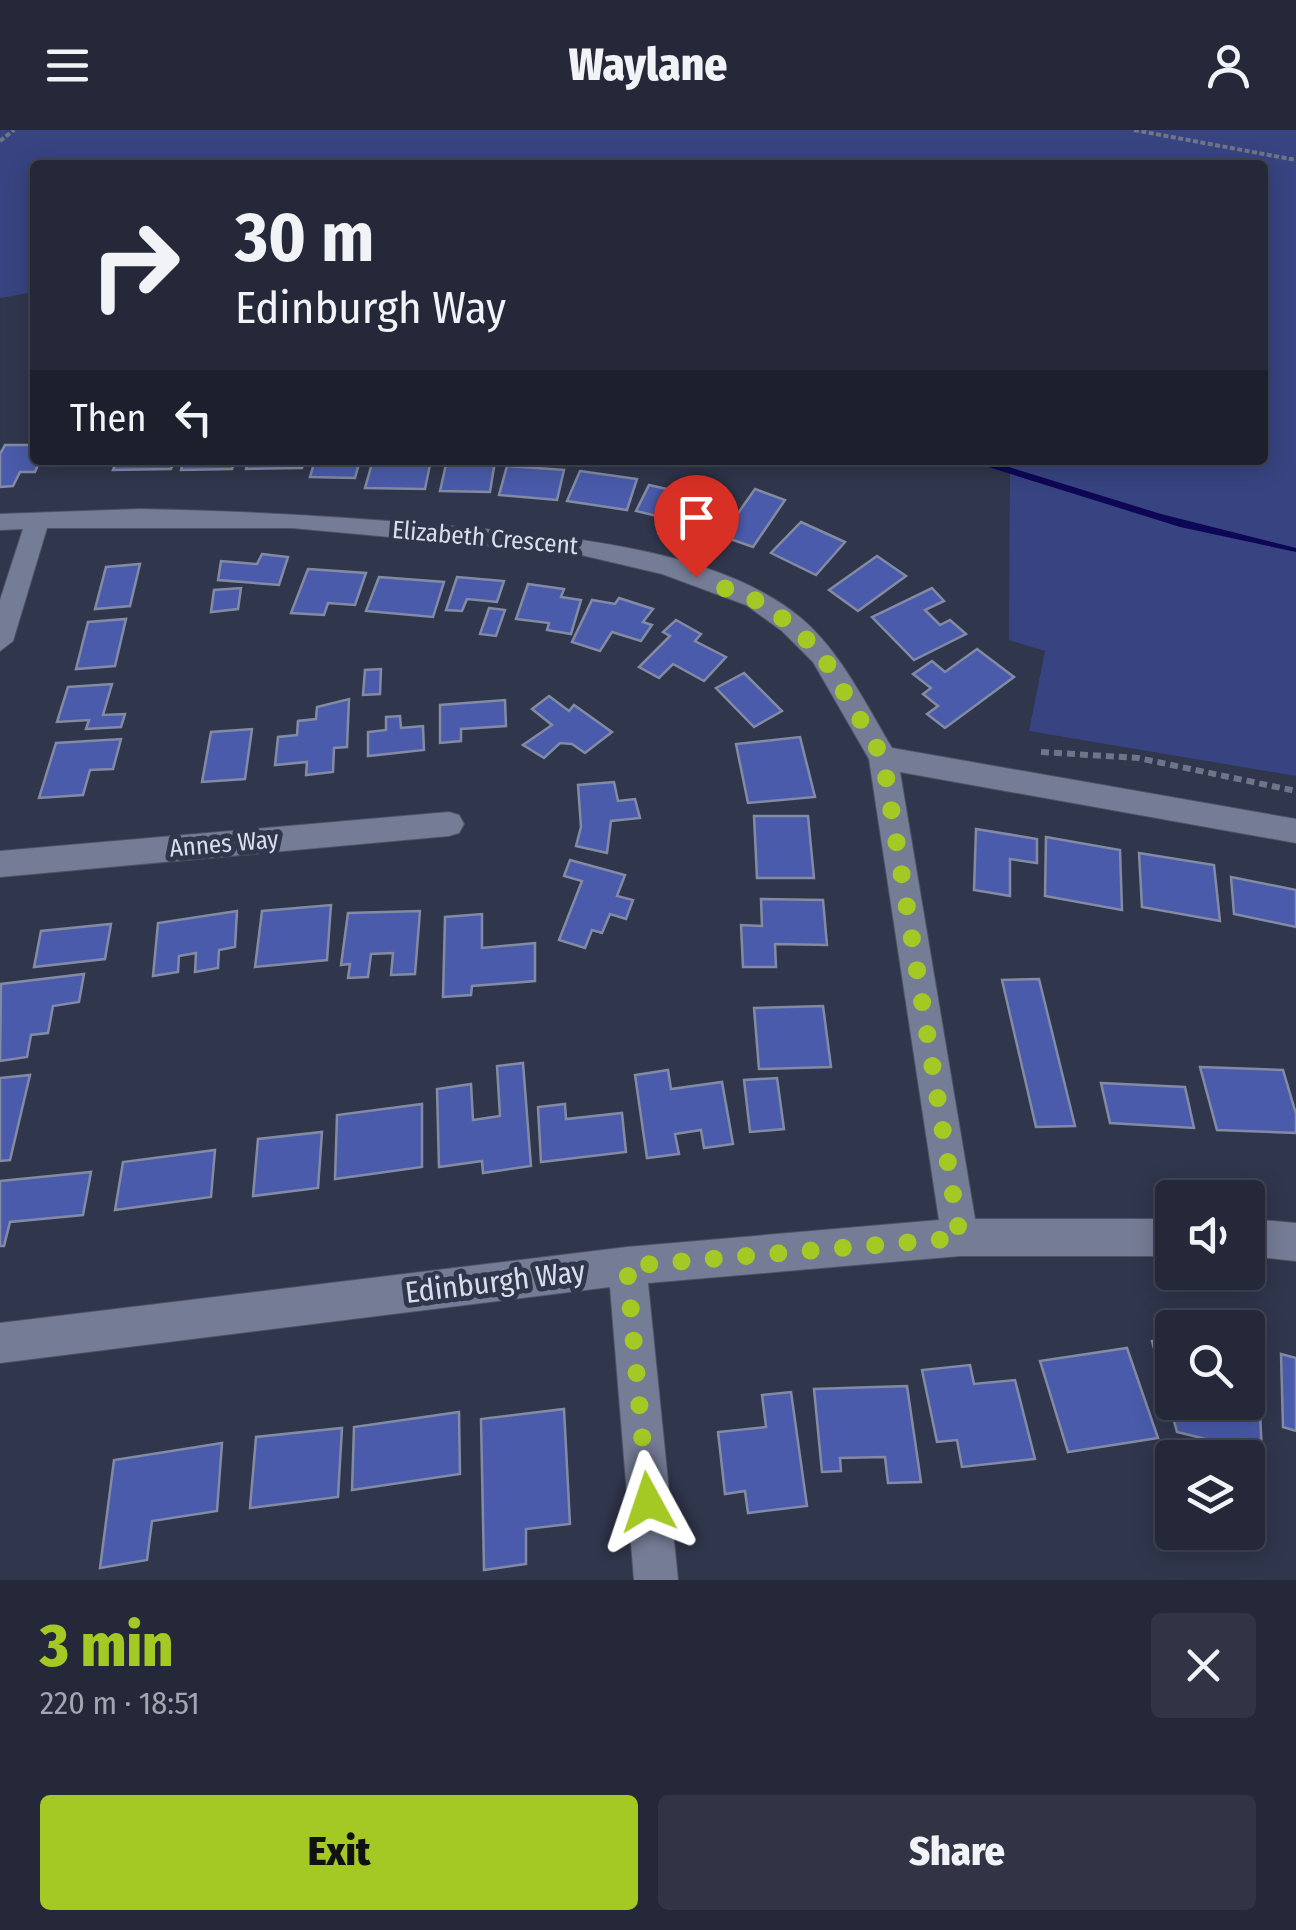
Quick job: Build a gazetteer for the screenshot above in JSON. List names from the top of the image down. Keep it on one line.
{"streets":{"street":["Elizabeth Crescent","Annes Way","Edinburgh Way"]},"crossings":[["Elizabeth Crescent","Edinburgh Way"]],"page":{"header":"Waylane","turn":["30 m","Edinburgh Way"],"then":"Then","heading":["3 min","220 m · 18:51"],"buttons":["Exit","Share"]}}
